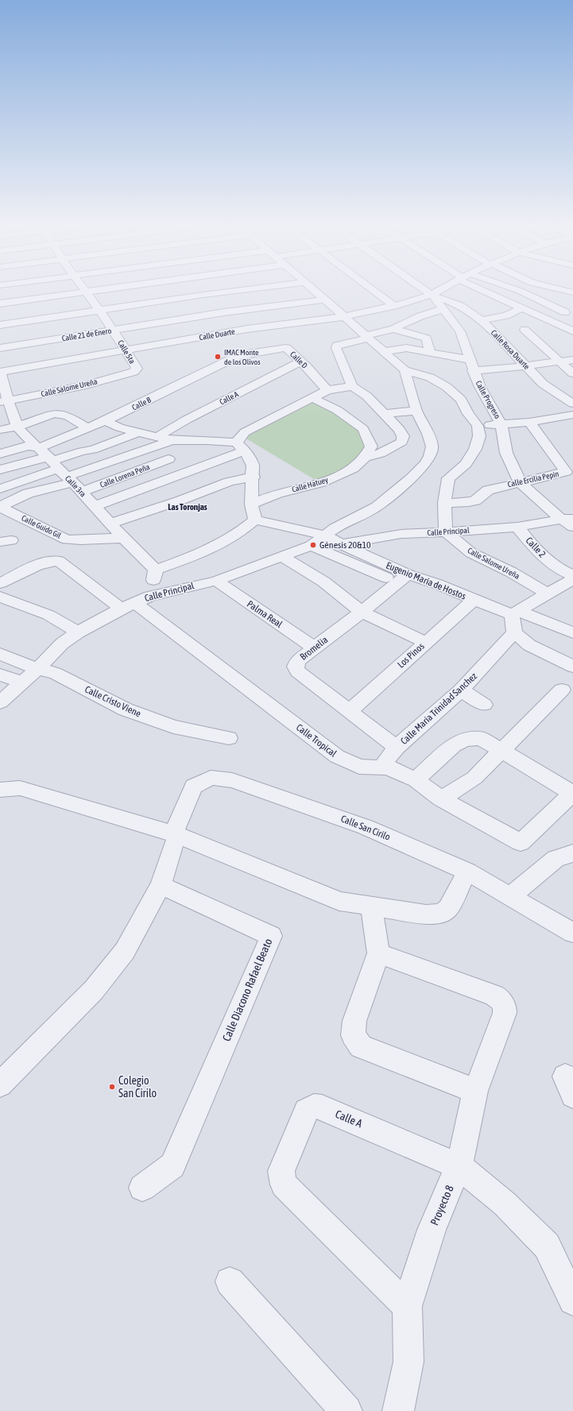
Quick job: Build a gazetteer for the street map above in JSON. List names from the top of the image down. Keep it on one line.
{"streets":{"street":["Calle 21 de Enero","Calle Duarte","Calle Rosa Duarte","Calle 5ta","Calle D","Calle Salome Ureña","Calle A","Calle Progreso","Calle B","Calle Lorena Peña","Calle Ercilia Pepin","Calle Hatuey","Calle 3ra","Calle Guido Gil","Calle Principal","Calle 2","Eugenio Maria de Hostos","Palma Real","Bromelia","Los Pinos","Calle Cristo Viene","Calle Maria Trinidad Sanchez","Calle Tropical","Calle San Cirilo","Calle Diacono Rafael Beato","Proyecto 8"]},"crossings":[["Calle 21 de Enero","Calle 5ta"],["Calle Duarte","Calle Rosa Duarte"],["Calle Duarte","Calle 5ta"],["Calle Duarte","Calle Progreso"],["Calle Duarte","Calle 3ra"],["Calle Rosa Duarte","Calle Progreso"],["Calle 5ta","Calle Salome Ureña"],["Calle D","Calle A"],["Calle D","Calle B"],["Calle Salome Ureña","Calle 3ra"],["Calle Salome Ureña","Calle Principal"],["Calle A","Proyecto 8"],["Calle Progreso","Calle Ercilia Pepin"],["Calle Progreso","Calle Principal"],["Calle B","Calle 3ra"],["Calle Lorena Peña","Calle 3ra"],["Calle 3ra","Calle Guido Gil"],["Calle Principal","Calle 2"],["Calle Principal","Eugenio Maria de Hostos"],["Calle Principal","Palma Real"],["Calle Principal","Calle Cristo Viene"],["Calle Principal","Calle Tropical"],["Eugenio Maria de Hostos","Bromelia"],["Eugenio Maria de Hostos","Los Pinos"],["Palma Real","Bromelia"],["Bromelia","Los Pinos"],["Bromelia","Calle Maria Trinidad Sanchez"],["Calle Maria Trinidad Sanchez","Calle Tropical"],["Calle San Cirilo","Calle Diacono Rafael Beato"]],"districts":["Las Toronjas"],"places":["IMAC Monte de los Olivos","Génesis 20&10","Colegio San Cirilo"]}
